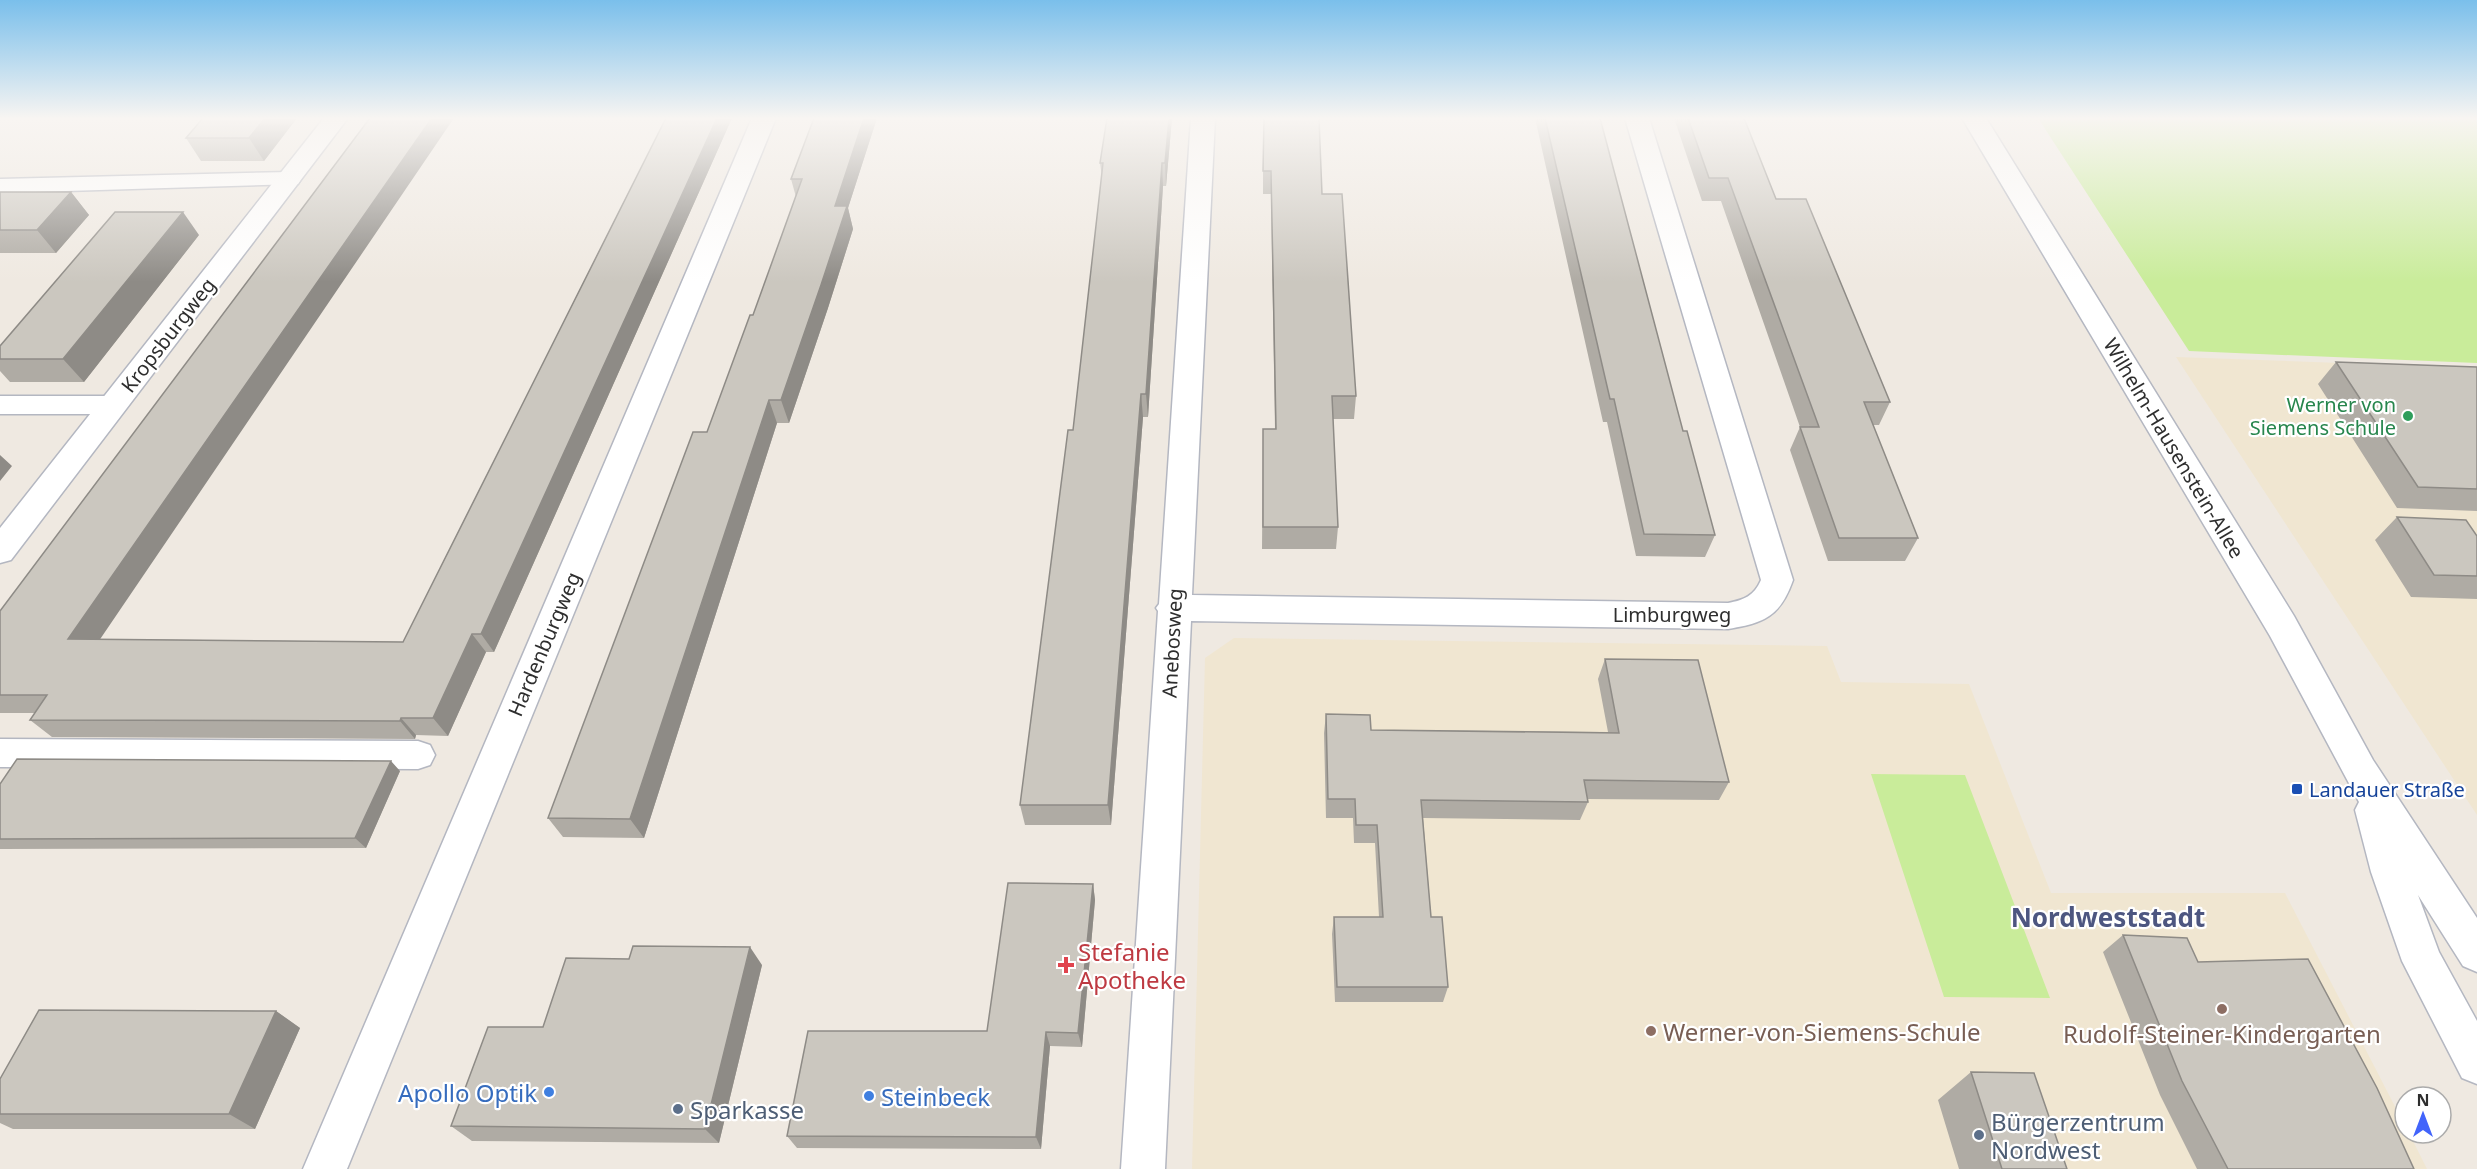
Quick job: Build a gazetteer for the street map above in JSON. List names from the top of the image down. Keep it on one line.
{"streets":{"street":["Kropsburgweg","Wilhelm-Hausenstein-Allee","Limburgweg","Anebosweg","Hardenburgweg"]},"crossings":[["Limburgweg","Anebosweg"]],"districts":["Nordweststadt"],"places":{"other":["Werner von Siemens Schule","Rudolf-Steiner-Kindergarten","Werner-von-Siemens-Schule","Apollo Optik","Steinbeck","Sparkasse","Bürgerzentrum Nordwest"],"transit":["Landauer Straße"],"health":["Stefanie Apotheke"]},"north":"top"}
